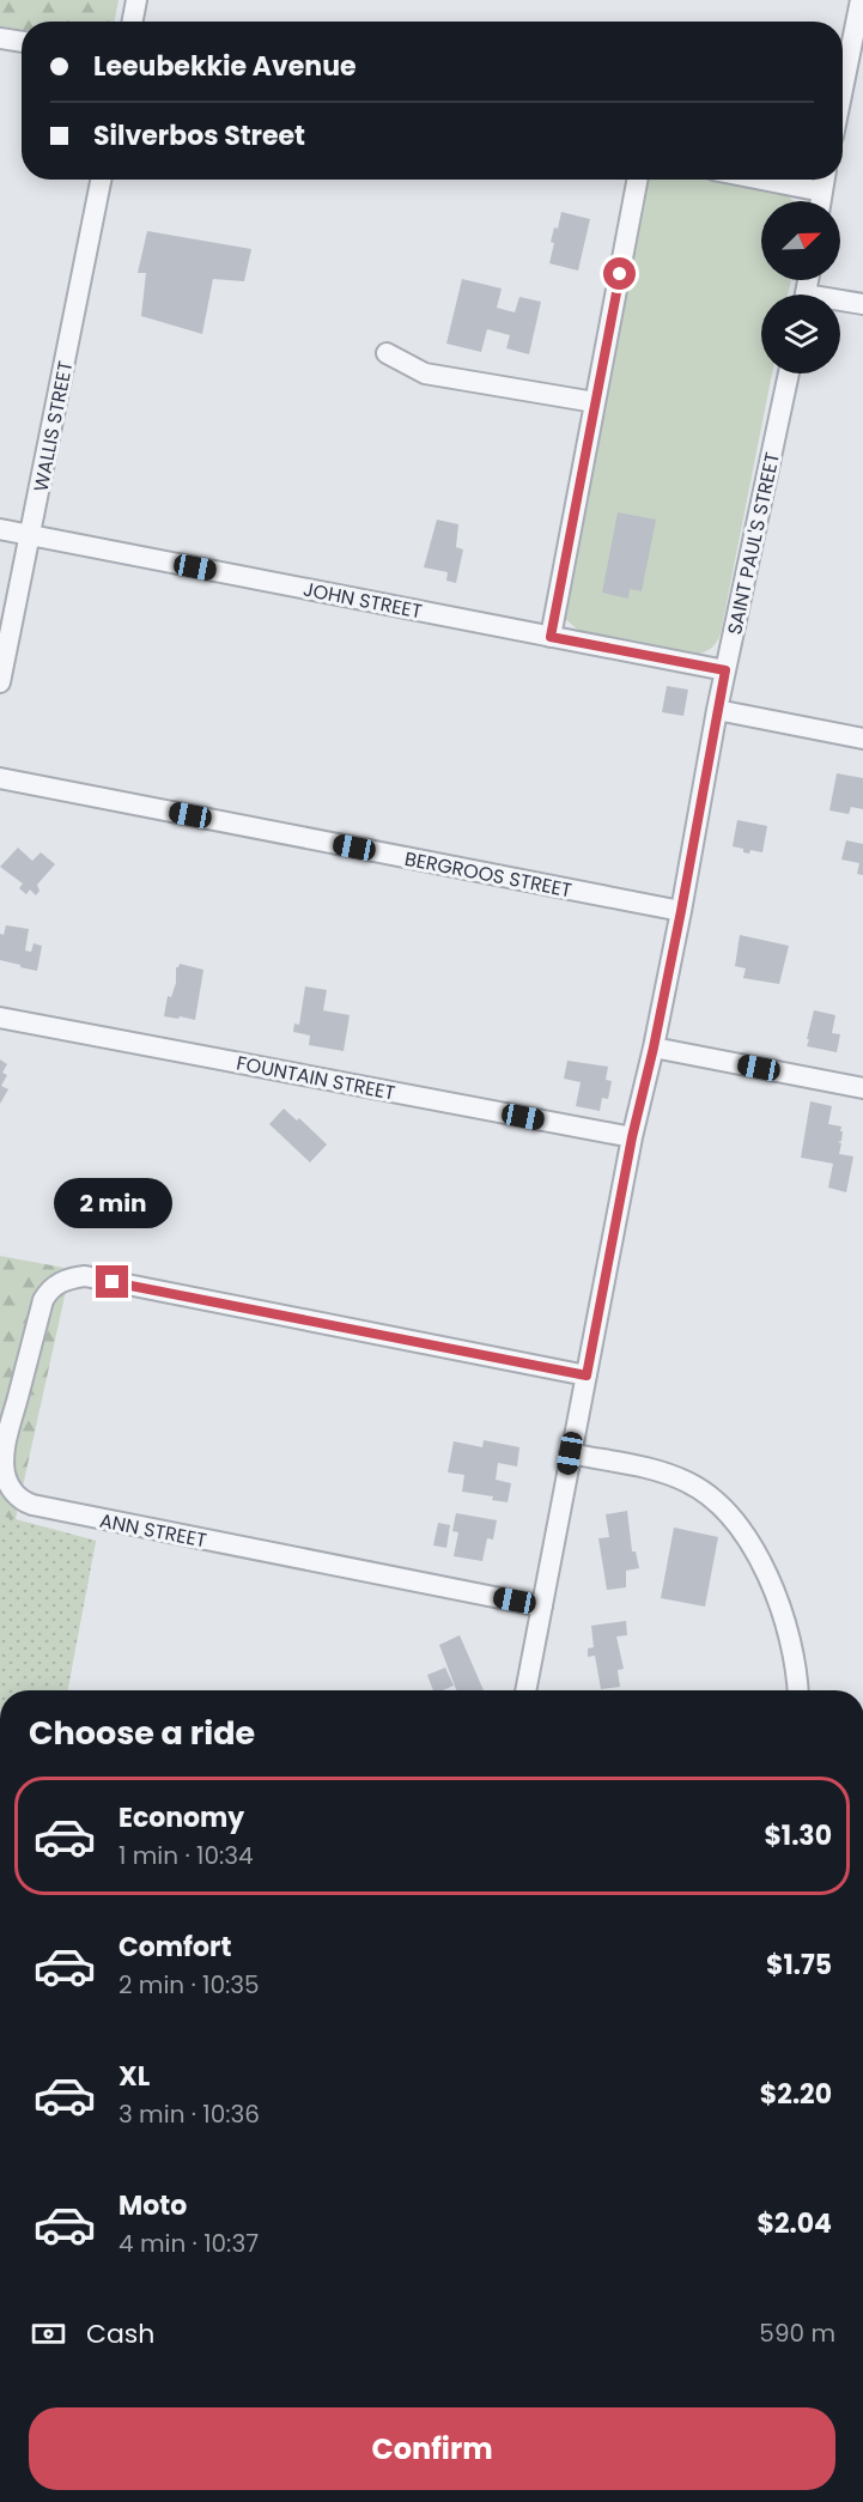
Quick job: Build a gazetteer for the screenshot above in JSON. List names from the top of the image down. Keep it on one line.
{"streets":{"street":["WALLIS STREET","SAINT PAUL'S STREET","JOHN STREET","BERGROOS STREET","FOUNTAIN STREET","ANN STREET"]},"crossings":[["WALLIS STREET","JOHN STREET"],["SAINT PAUL'S STREET","JOHN STREET"],["SAINT PAUL'S STREET","BERGROOS STREET"],["SAINT PAUL'S STREET","FOUNTAIN STREET"],["SAINT PAUL'S STREET","ANN STREET"]],"north":"top right","page":{"banner":["Leeubekkie Avenue","Silverbos Street"],"bubble":"2 min","heading":"Choose a ride","list":[{"name":"Economy","note":"1 min · 10:34","value":"$1.30"},{"name":"Comfort","note":"2 min · 10:35","value":"$1.75"},{"name":"XL","note":"3 min · 10:36","value":"$2.20"},{"name":"Moto","note":"4 min · 10:37","value":"$2.04"}],"pay":["Cash","590 m"],"buttons":"Confirm"}}
